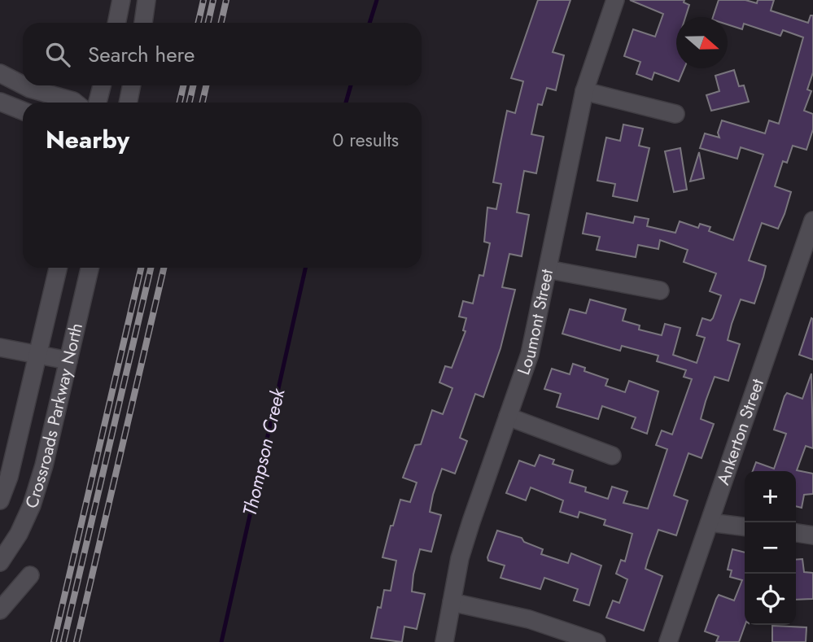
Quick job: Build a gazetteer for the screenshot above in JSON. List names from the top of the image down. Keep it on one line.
{"streets":{"street":["Loumont Street","Crossroads Parkway North","Ankerton Street"]},"water":["Thompson Creek"],"north":"right","page":{"search":"Search here","heading":["Nearby","0 results"],"map_buttons":["+","−"]}}
